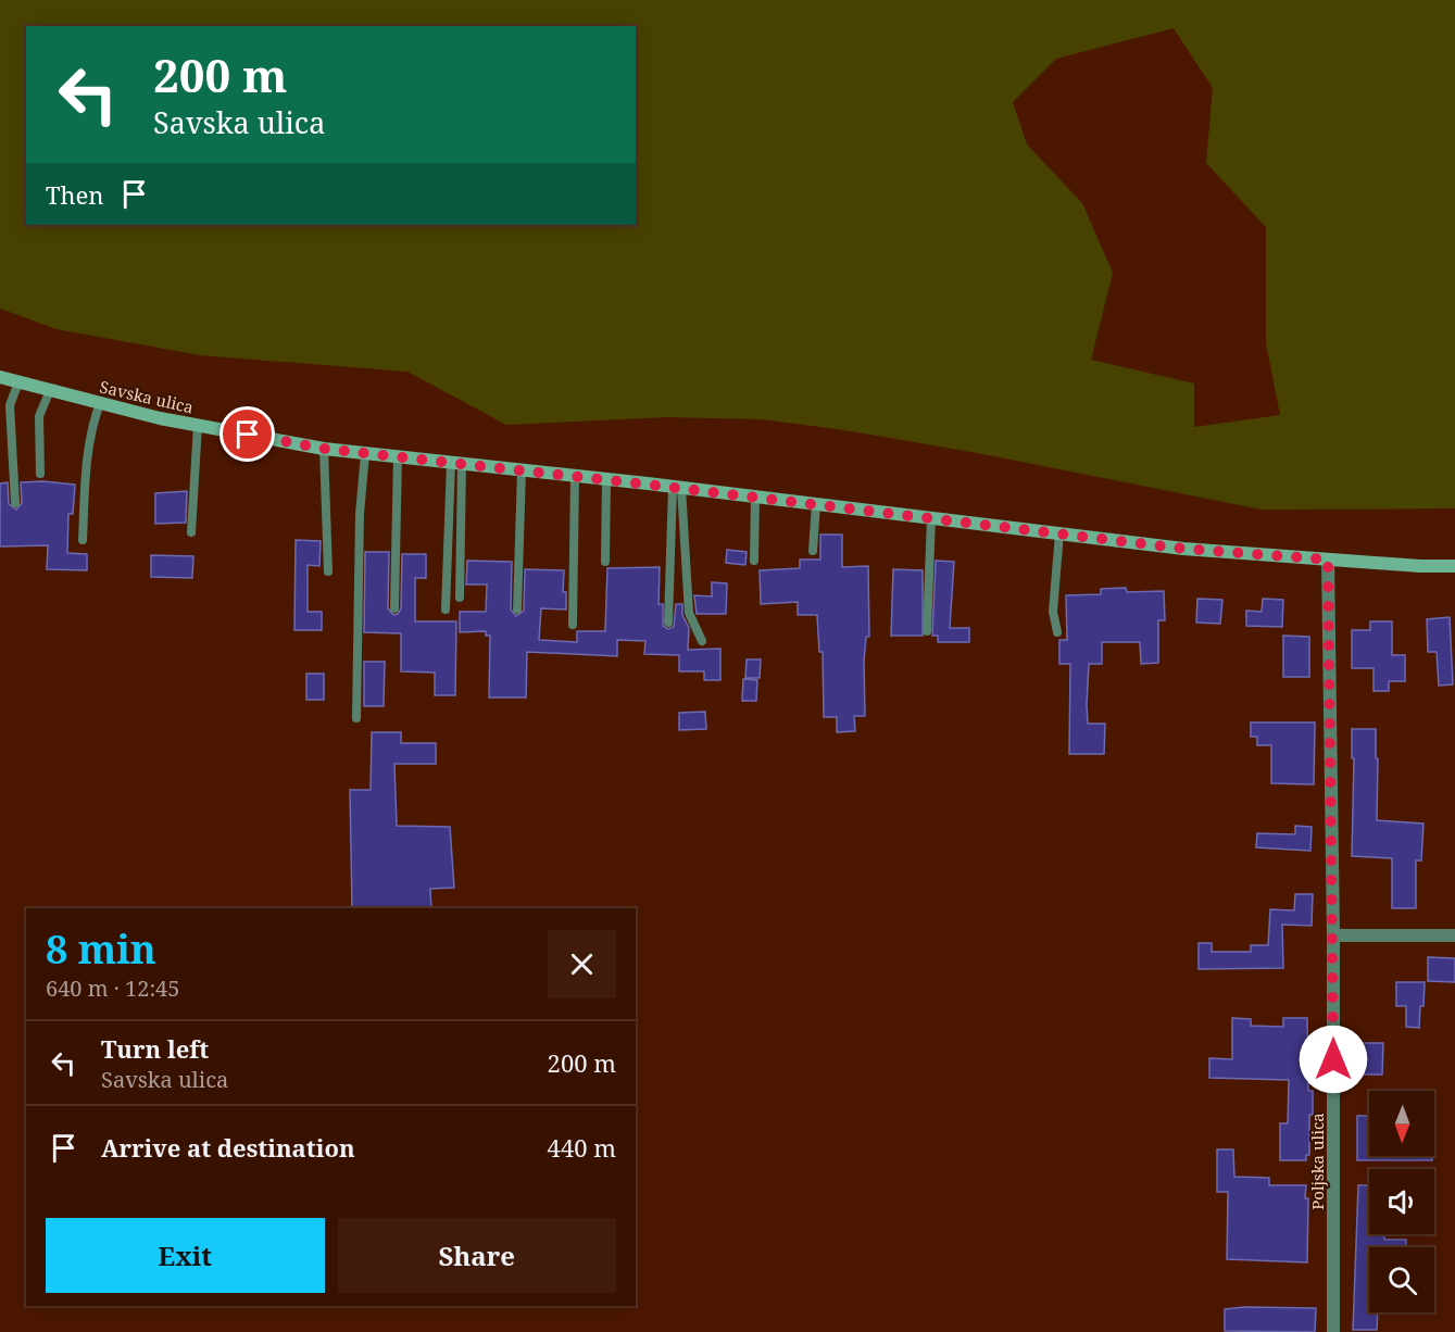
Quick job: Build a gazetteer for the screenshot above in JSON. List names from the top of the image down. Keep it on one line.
{"streets":{"main road":["Savska ulica"],"street":["Poljska ulica"]},"crossings":[["Savska ulica","Poljska ulica"]],"north":"bottom","page":{"turn":["200 m","Savska ulica"],"then":"Then","heading":["8 min","640 m · 12:45"],"list":[{"name":"Turn left","note":"Savska ulica","value":"200 m"},{"name":"Arrive at destination","value":"440 m"}],"buttons":["Exit","Share"]}}
